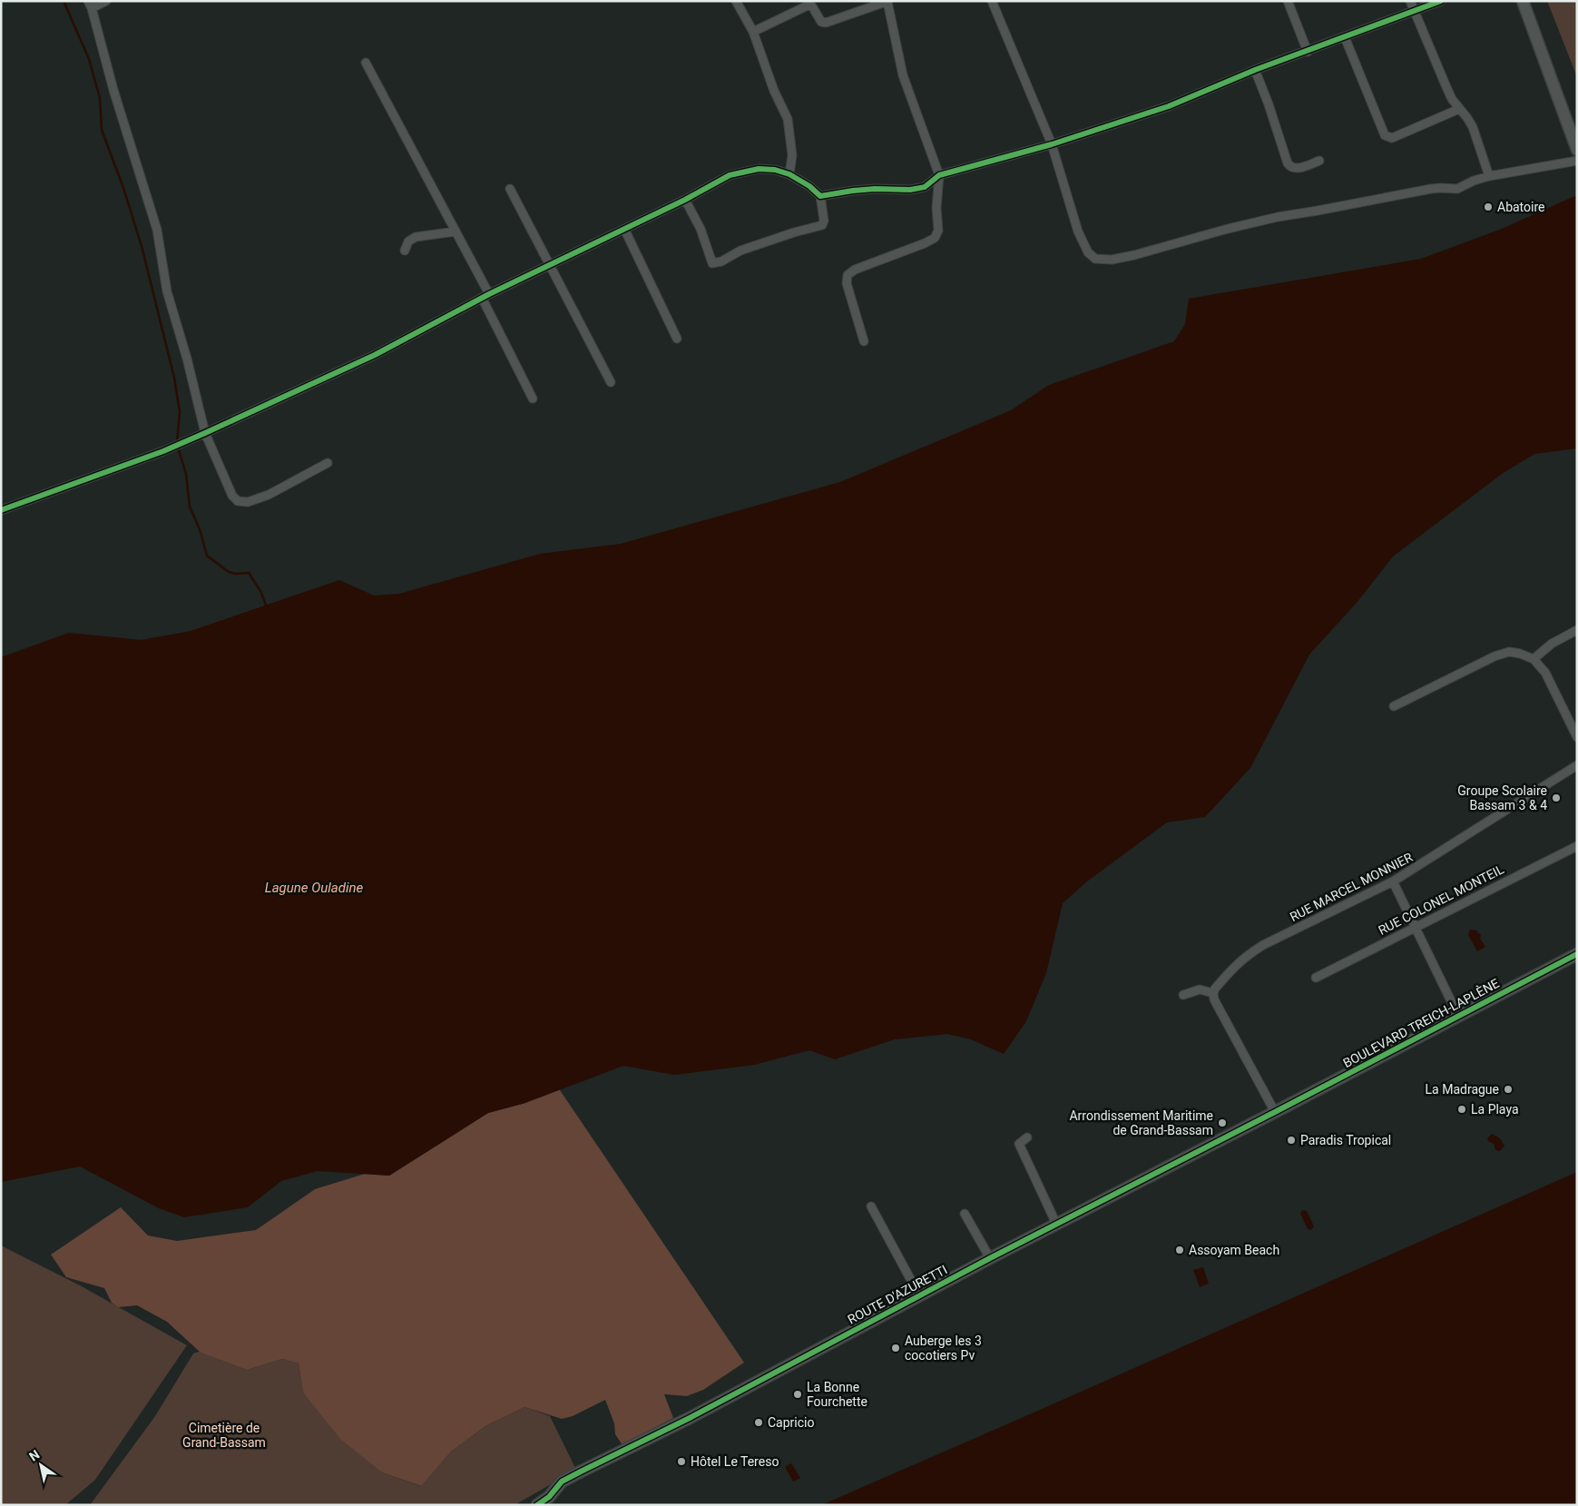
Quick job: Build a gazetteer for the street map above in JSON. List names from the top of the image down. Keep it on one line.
{"streets":{"street":["RUE MARCEL MONNIER","RUE COLONEL MONTEIL","BOULEVARD TREICH-LAPLÈNE","ROUTE D'AZURETTI"]},"crossings":[["BOULEVARD TREICH-LAPLÈNE","ROUTE D'AZURETTI"]],"water":["Lagune Ouladine"],"parks":["Cimetière de Grand-Bassam"],"places":["Abatoire","Groupe Scolaire Bassam 3 & 4","La Madrague","La Playa","Arrondissement Maritime de Grand-Bassam","Paradis Tropical","Assoyam Beach","Auberge les 3 cocotiers Pv","La Bonne Fourchette","Capricio","Hôtel Le Tereso"],"north":"top left"}
